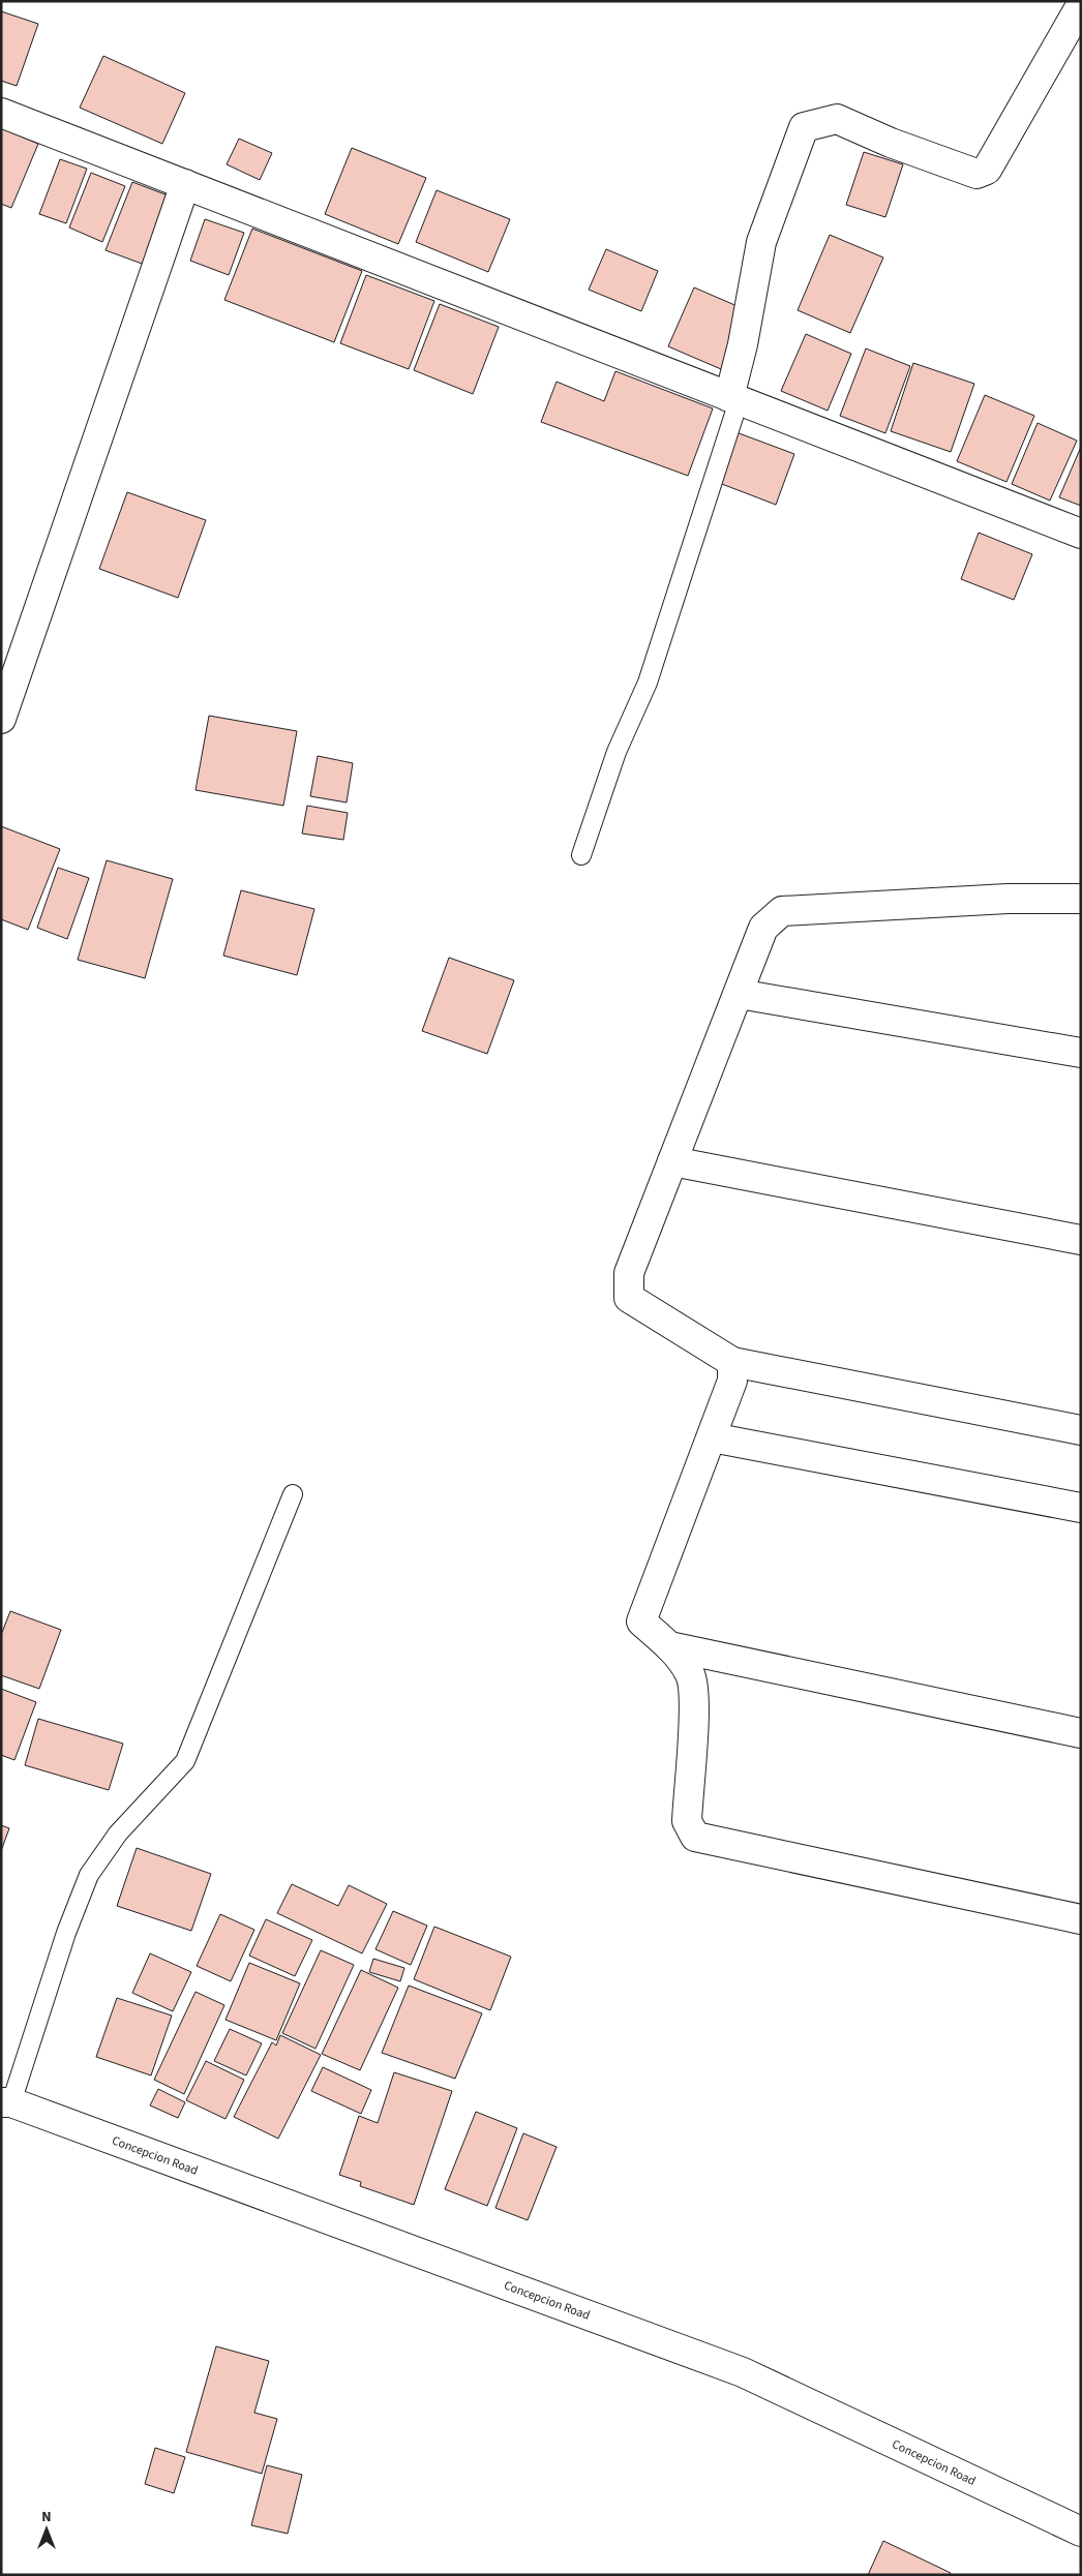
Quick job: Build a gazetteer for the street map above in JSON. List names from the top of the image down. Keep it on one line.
{"streets":{"street":["Concepcion Road"]},"north":"top"}
